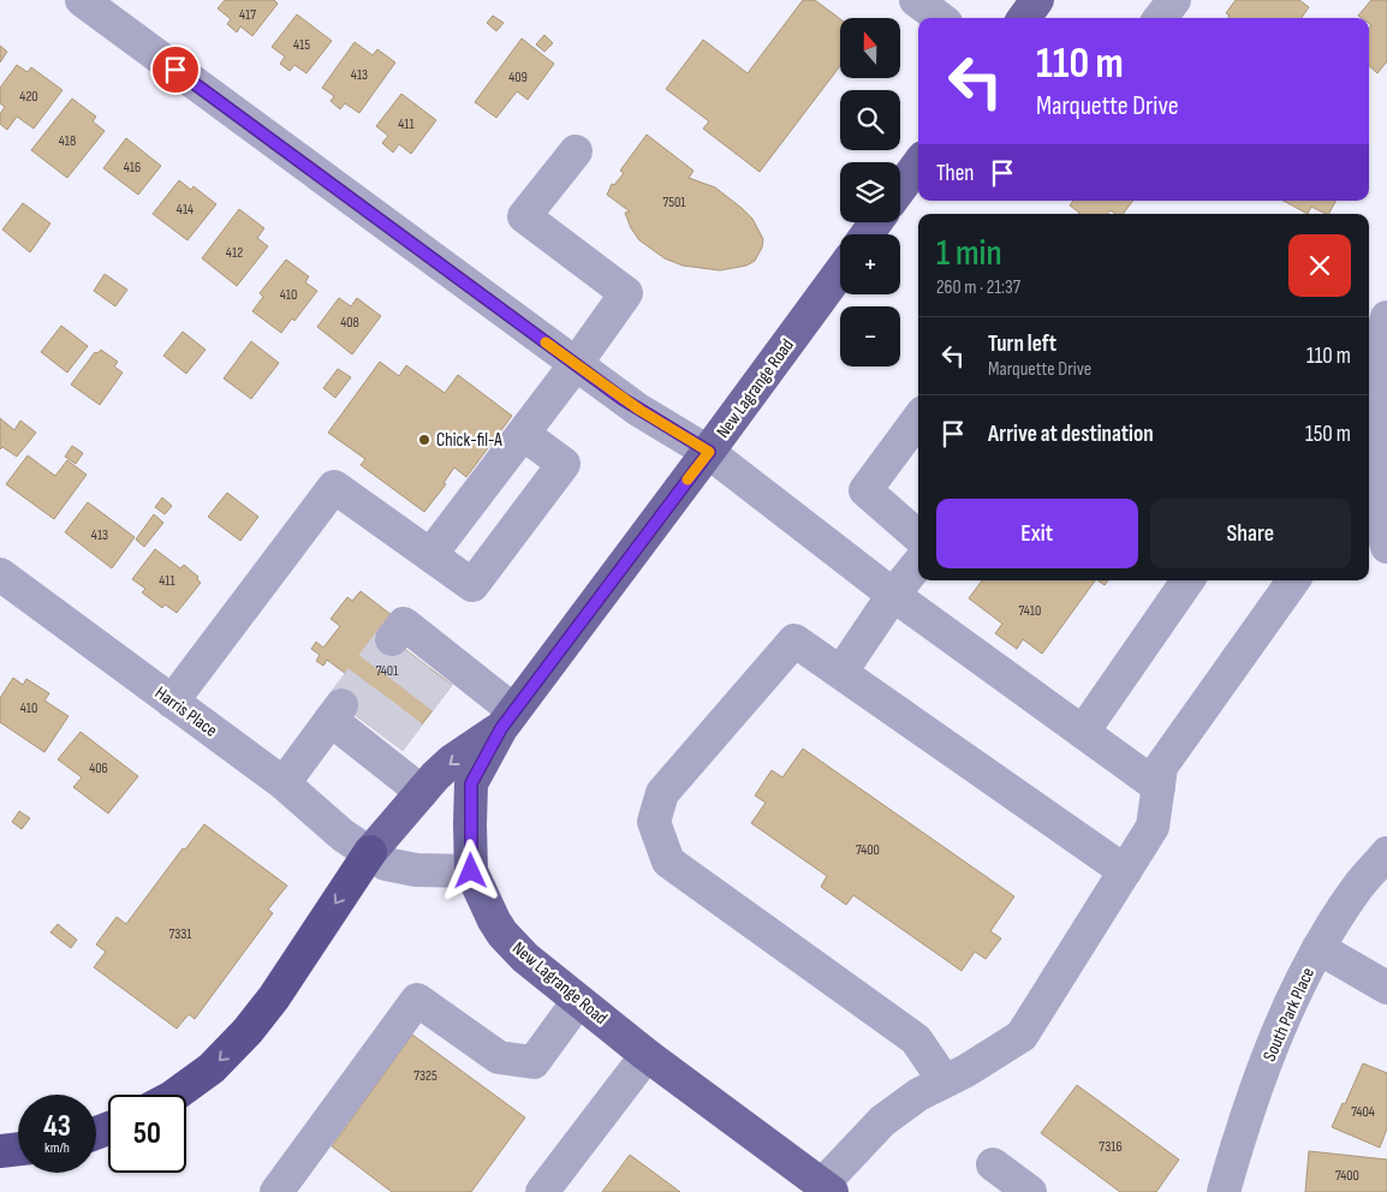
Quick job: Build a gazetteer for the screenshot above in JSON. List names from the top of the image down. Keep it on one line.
{"streets":{"main road":["New Lagrange Road"],"street":["Harris Place","South Park Place"]},"crossings":[["New Lagrange Road","Harris Place"]],"places":["Chick-fil-A"],"house_numbers":["417","415","413","409","420","411","418","416","7501","414","412","410","408","413","411","7410","7401","410","406","7400","7331","7325","7404","7316","7400"],"north":"top","page":{"map_buttons":["+","−"],"turn":["110 m","Marquette Drive"],"then":"Then","heading":["1 min","260 m · 21:37"],"list":[{"name":"Turn left","note":"Marquette Drive","value":"110 m"},{"name":"Arrive at destination","value":"150 m"}],"buttons":["Exit","Share"],"speed":"43 km/h","limit":"50"}}
